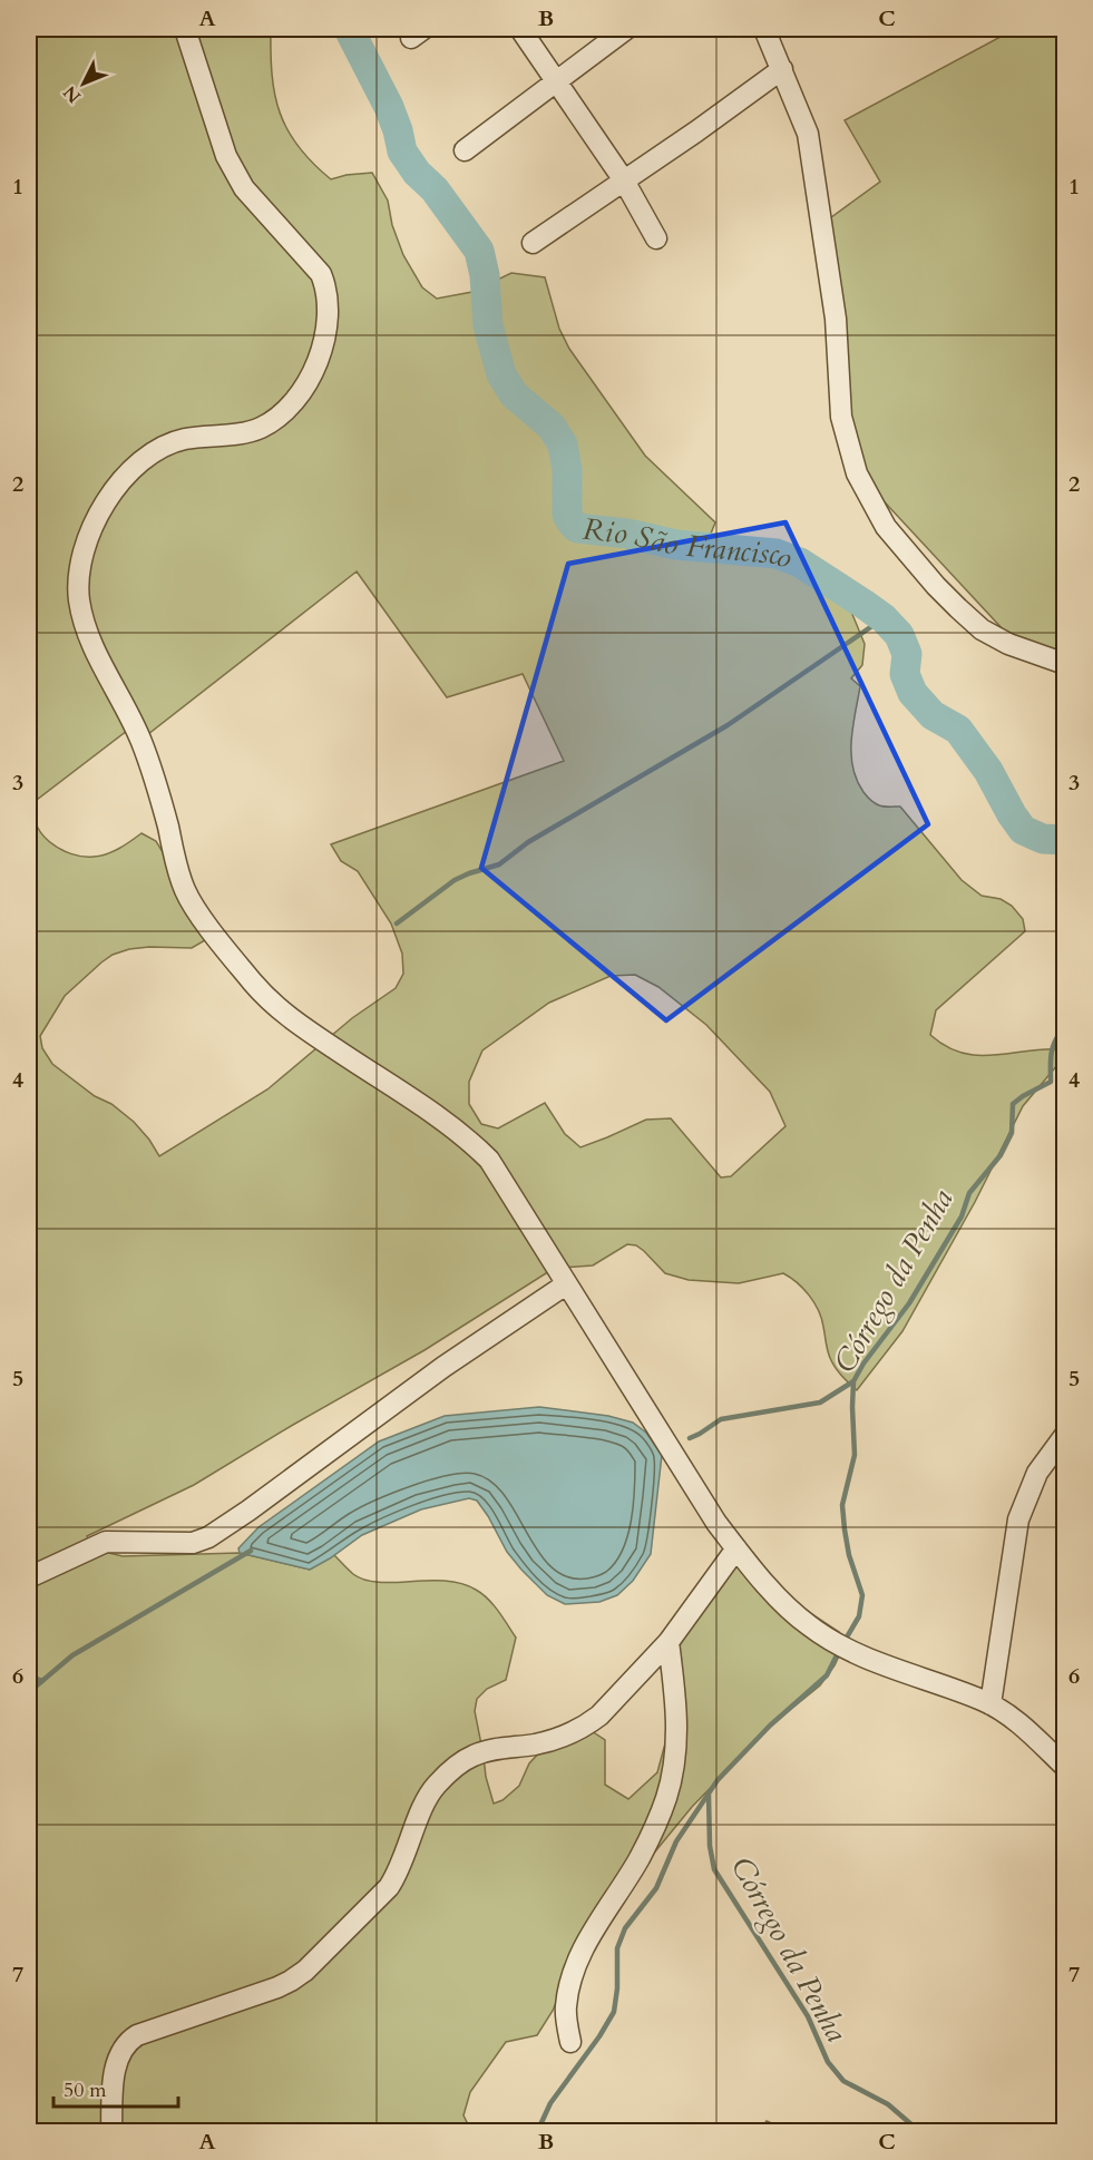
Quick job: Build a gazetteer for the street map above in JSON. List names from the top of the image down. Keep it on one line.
{"water":["Rio São Francisco","Córrego da Penha"],"scale_bar":"50 m","north":"bottom left","grid":{"columns":["A","B","C"],"rows":["1","2","3","4","5","6","7"]}}
